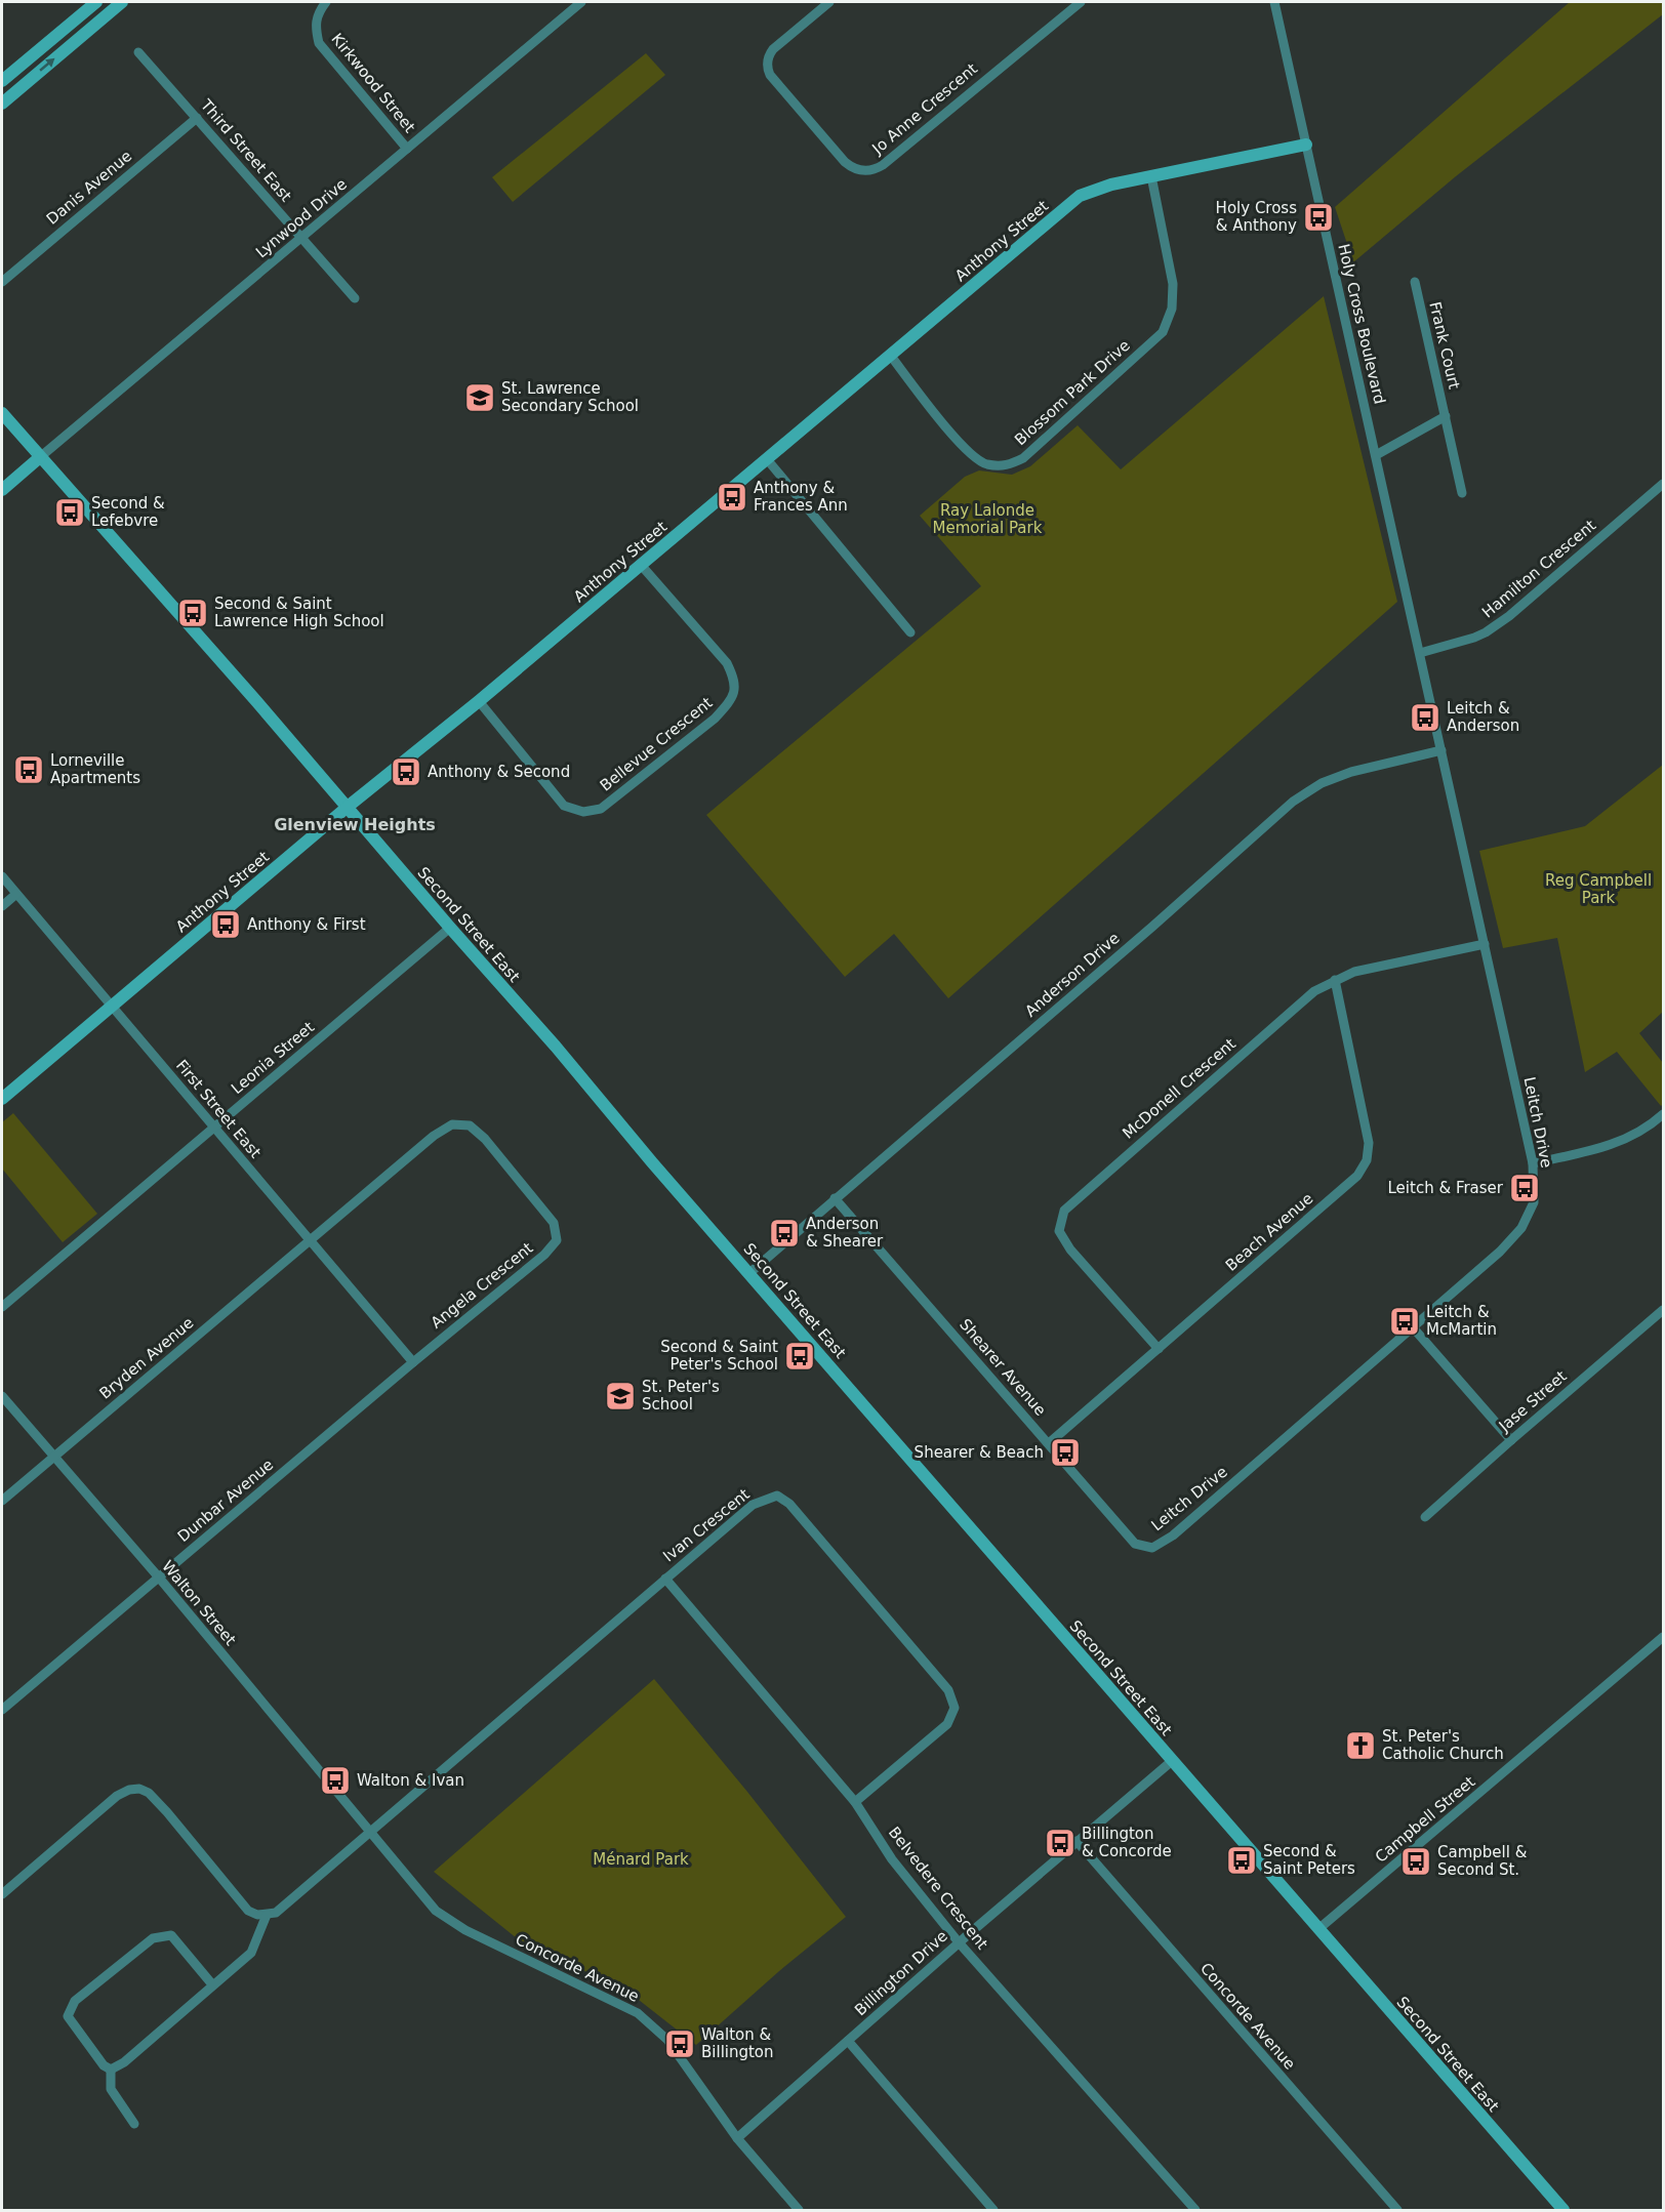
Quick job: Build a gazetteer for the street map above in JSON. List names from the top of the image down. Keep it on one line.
{"streets":{"main road":["Anthony Street","Second Street East"],"street":["Kirkwood Street","Jo Anne Crescent","Third Street East","Danis Avenue","Lynwood Drive","Holy Cross Boulevard","Frank Court","Blossom Park Drive","Hamilton Crescent","Bellevue Crescent","Anderson Drive","Leonia Street","McDonell Crescent","First Street East","Leitch Drive","Beach Avenue","Angela Crescent","Bryden Avenue","Shearer Avenue","Jase Street","Dunbar Avenue","Ivan Crescent","Walton Street","Campbell Street","Belvedere Crescent","Concorde Avenue","Billington Drive"]},"crossings":[["Kirkwood Street","Lynwood Drive"],["Third Street East","Danis Avenue"],["Third Street East","Lynwood Drive"],["Lynwood Drive","Second Street East"],["Anthony Street","Holy Cross Boulevard"],["Anthony Street","Blossom Park Drive"],["Anthony Street","Bellevue Crescent"],["Anthony Street","Second Street East"],["Anthony Street","First Street East"],["Holy Cross Boulevard","Hamilton Crescent"],["Holy Cross Boulevard","Leitch Drive"],["Hamilton Crescent","Leitch Drive"],["Second Street East","Anderson Drive"],["Second Street East","Leonia Street"],["Second Street East","Campbell Street"],["Second Street East","Billington Drive"],["Anderson Drive","Leitch Drive"],["Anderson Drive","Shearer Avenue"],["Leonia Street","First Street East"],["McDonell Crescent","Leitch Drive"],["McDonell Crescent","Beach Avenue"],["First Street East","Angela Crescent"],["First Street East","Bryden Avenue"],["First Street East","Dunbar Avenue"],["Leitch Drive","Shearer Avenue"],["Beach Avenue","Shearer Avenue"],["Angela Crescent","Bryden Avenue"],["Angela Crescent","Dunbar Avenue"],["Bryden Avenue","Walton Street"],["Dunbar Avenue","Walton Street"],["Ivan Crescent","Walton Street"],["Ivan Crescent","Belvedere Crescent"],["Ivan Crescent","Concorde Avenue"],["Walton Street","Concorde Avenue"],["Belvedere Crescent","Billington Drive"],["Concorde Avenue","Billington Drive"]],"districts":["Glenview Heights"],"parks":["Ray Lalonde Memorial Park","Reg Campbell Park","Ménard Park"],"places":{"bus stop":["Holy Cross & Anthony","Anthony & Frances Ann","Second & Lefebvre","Second & Saint Lawrence High School","Leitch & Anderson","Lorneville Apartments","Anthony & Second","Anthony & First","Leitch & Fraser","Anderson & Shearer","Leitch & McMartin","Second & Saint Peter's School","Shearer & Beach","Walton & Ivan","Billington & Concorde","Second & Saint Peters","Campbell & Second St.","Walton & Billington"],"school or university":["St. Lawrence Secondary School","St. Peter's School"],"church":["St. Peter's Catholic Church"]}}
